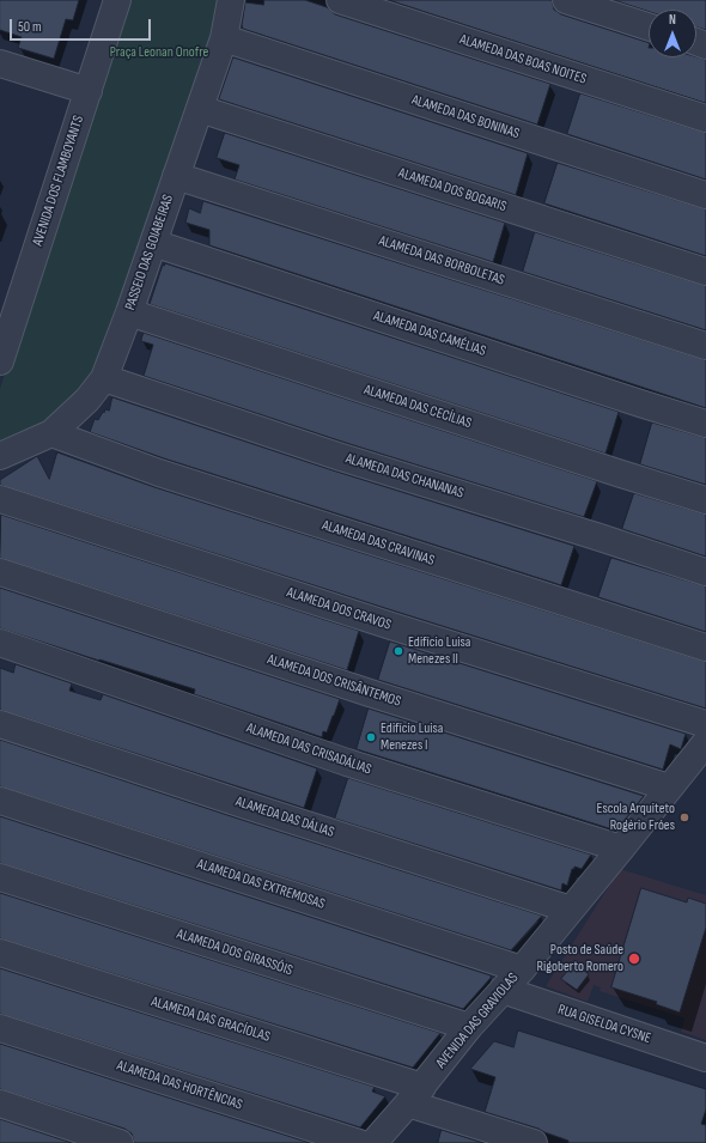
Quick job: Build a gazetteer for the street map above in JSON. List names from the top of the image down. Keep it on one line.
{"streets":{"street":["ALAMEDA DAS BOAS NOITES","ALAMEDA DAS BONINAS","AVENIDA DOS FLAMBOYANTS","ALAMEDA DOS BOGARIS","PASSEIO DAS GOIABEIRAS","ALAMEDA DAS BORBOLETAS","ALAMEDA DAS CAMÉLIAS","ALAMEDA DAS CECÍLIAS","ALAMEDA DAS CHANANAS","ALAMEDA DAS CRAVINAS","ALAMEDA DOS CRAVOS","ALAMEDA DOS CRISÂNTEMOS","ALAMEDA DAS CRISADÁLIAS","ALAMEDA DAS DÁLIAS","ALAMEDA DAS EXTREMOSAS","ALAMEDA DOS GIRASSÓIS","ALAMEDA DAS GRACÍOLAS","AVENIDA DAS GRAVIOLAS","RUA GISELDA CYSNE","ALAMEDA DAS HORTÊNCIAS"]},"crossings":[["ALAMEDA DAS BONINAS","PASSEIO DAS GOIABEIRAS"],["ALAMEDA DOS BOGARIS","PASSEIO DAS GOIABEIRAS"],["PASSEIO DAS GOIABEIRAS","ALAMEDA DAS BORBOLETAS"],["PASSEIO DAS GOIABEIRAS","ALAMEDA DAS CAMÉLIAS"],["PASSEIO DAS GOIABEIRAS","ALAMEDA DAS CECÍLIAS"],["PASSEIO DAS GOIABEIRAS","ALAMEDA DAS CHANANAS"],["PASSEIO DAS GOIABEIRAS","ALAMEDA DAS CRAVINAS"],["ALAMEDA DOS CRISÂNTEMOS","AVENIDA DAS GRAVIOLAS"],["ALAMEDA DAS CRISADÁLIAS","AVENIDA DAS GRAVIOLAS"],["ALAMEDA DAS DÁLIAS","AVENIDA DAS GRAVIOLAS"],["ALAMEDA DAS EXTREMOSAS","AVENIDA DAS GRAVIOLAS"],["ALAMEDA DOS GIRASSÓIS","AVENIDA DAS GRAVIOLAS"],["ALAMEDA DAS GRACÍOLAS","AVENIDA DAS GRAVIOLAS"],["AVENIDA DAS GRAVIOLAS","RUA GISELDA CYSNE"]],"parks":["Praça Leonan Onofre"],"places":["Edifício Luisa Menezes II","Edifício Luisa Menezes I","Escola Arquiteto Rogério Fróes","Posto de Saúde Rigoberto Romero"],"scale_bar":"50 m","north":"top"}
